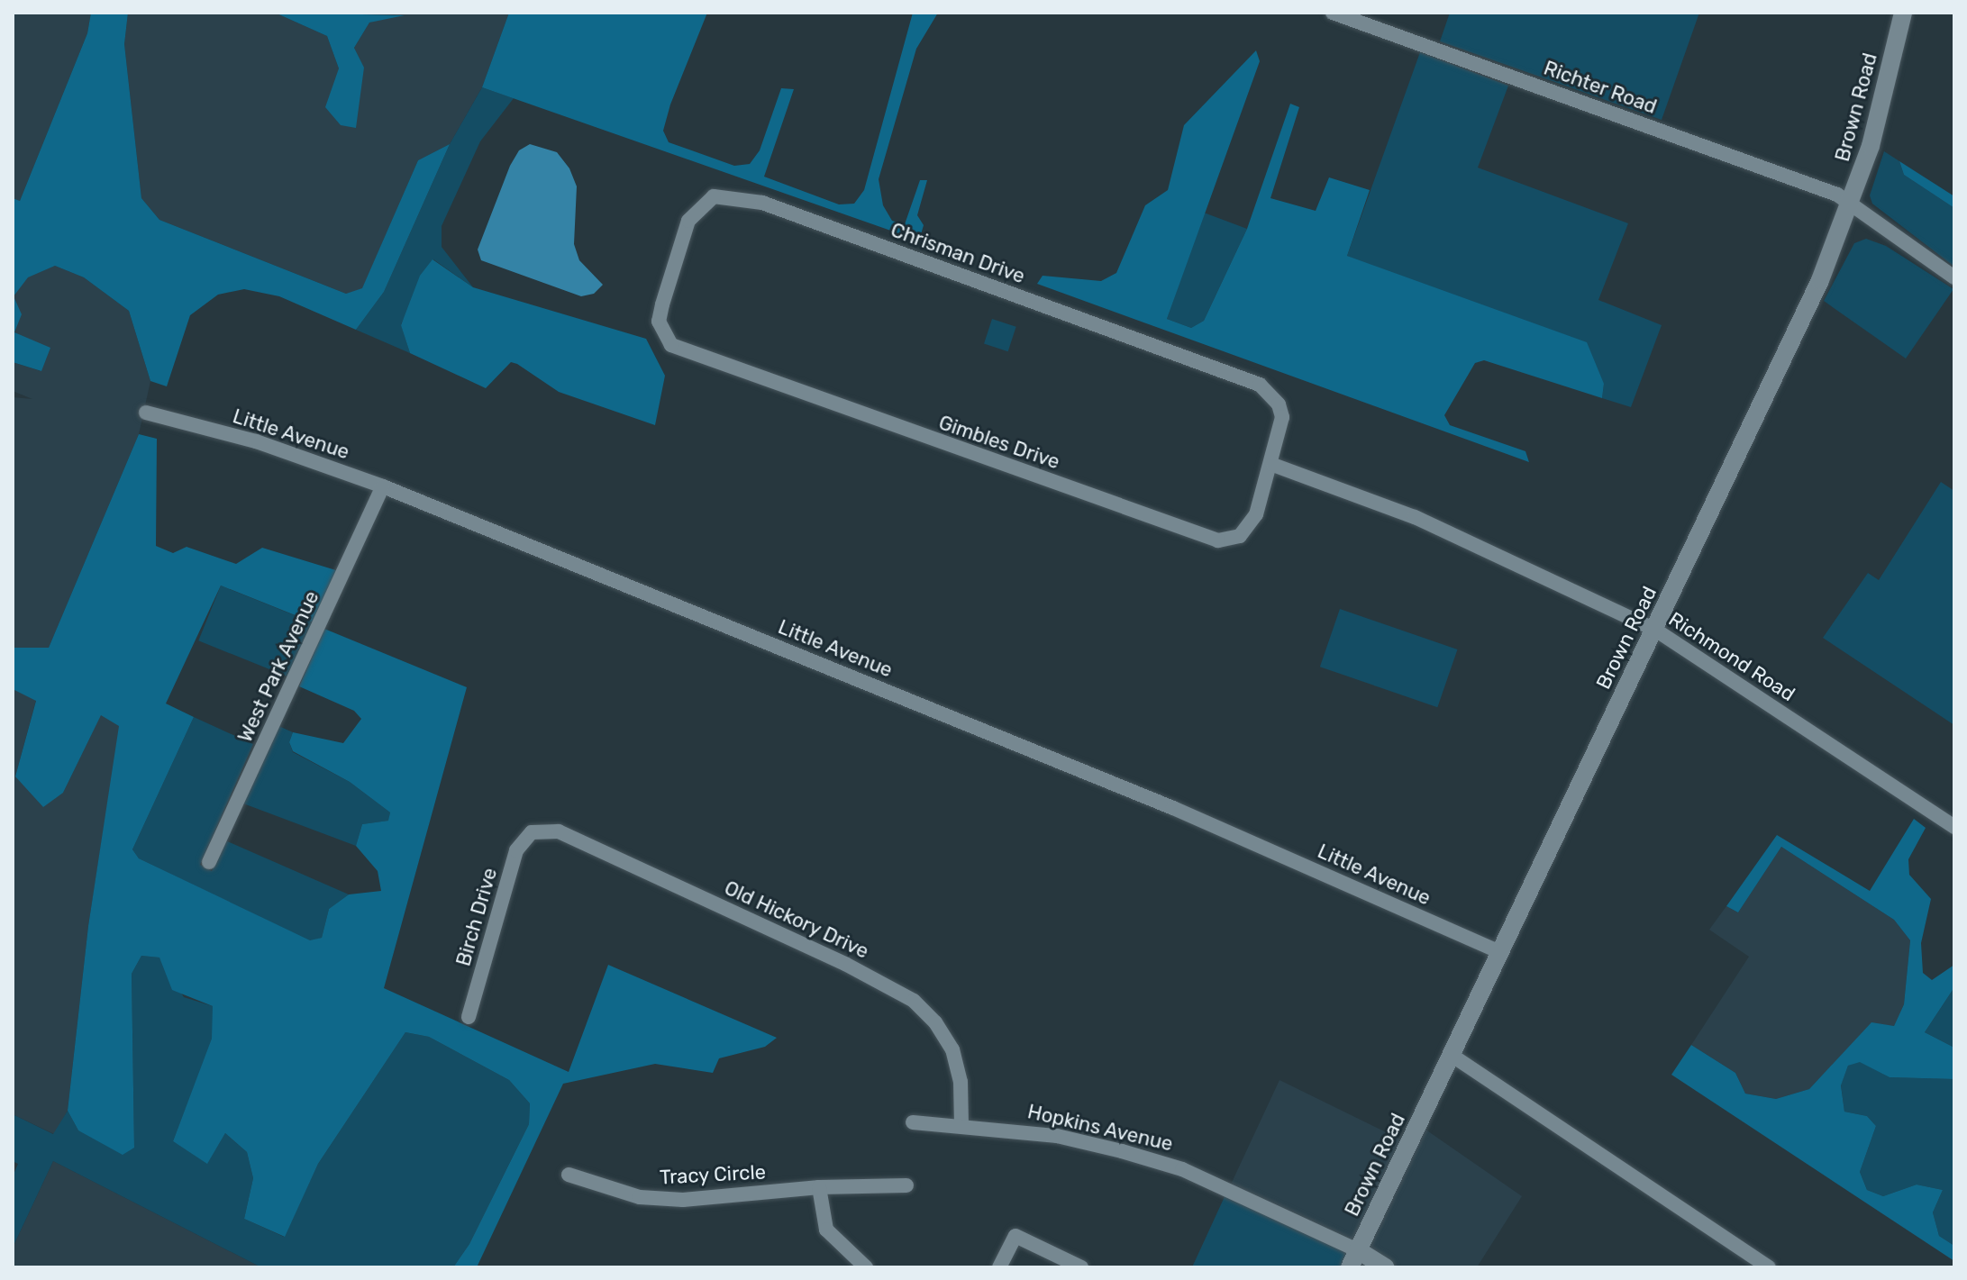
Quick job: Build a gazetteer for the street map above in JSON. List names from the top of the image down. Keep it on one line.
{"streets":{"main road":["Brown Road","Hopkins Avenue"],"street":["Richter Road","Chrisman Drive","Little Avenue","Gimbles Drive","Richmond Road","West Park Avenue","Birch Drive","Old Hickory Drive","Tracy Circle"]},"crossings":[["Richter Road","Brown Road"],["Brown Road","Little Avenue"],["Brown Road","Richmond Road"],["Brown Road","Hopkins Avenue"],["Chrisman Drive","Gimbles Drive"],["Chrisman Drive","Richmond Road"],["Little Avenue","West Park Avenue"],["Gimbles Drive","Richmond Road"],["Birch Drive","Old Hickory Drive"],["Old Hickory Drive","Hopkins Avenue"]]}
